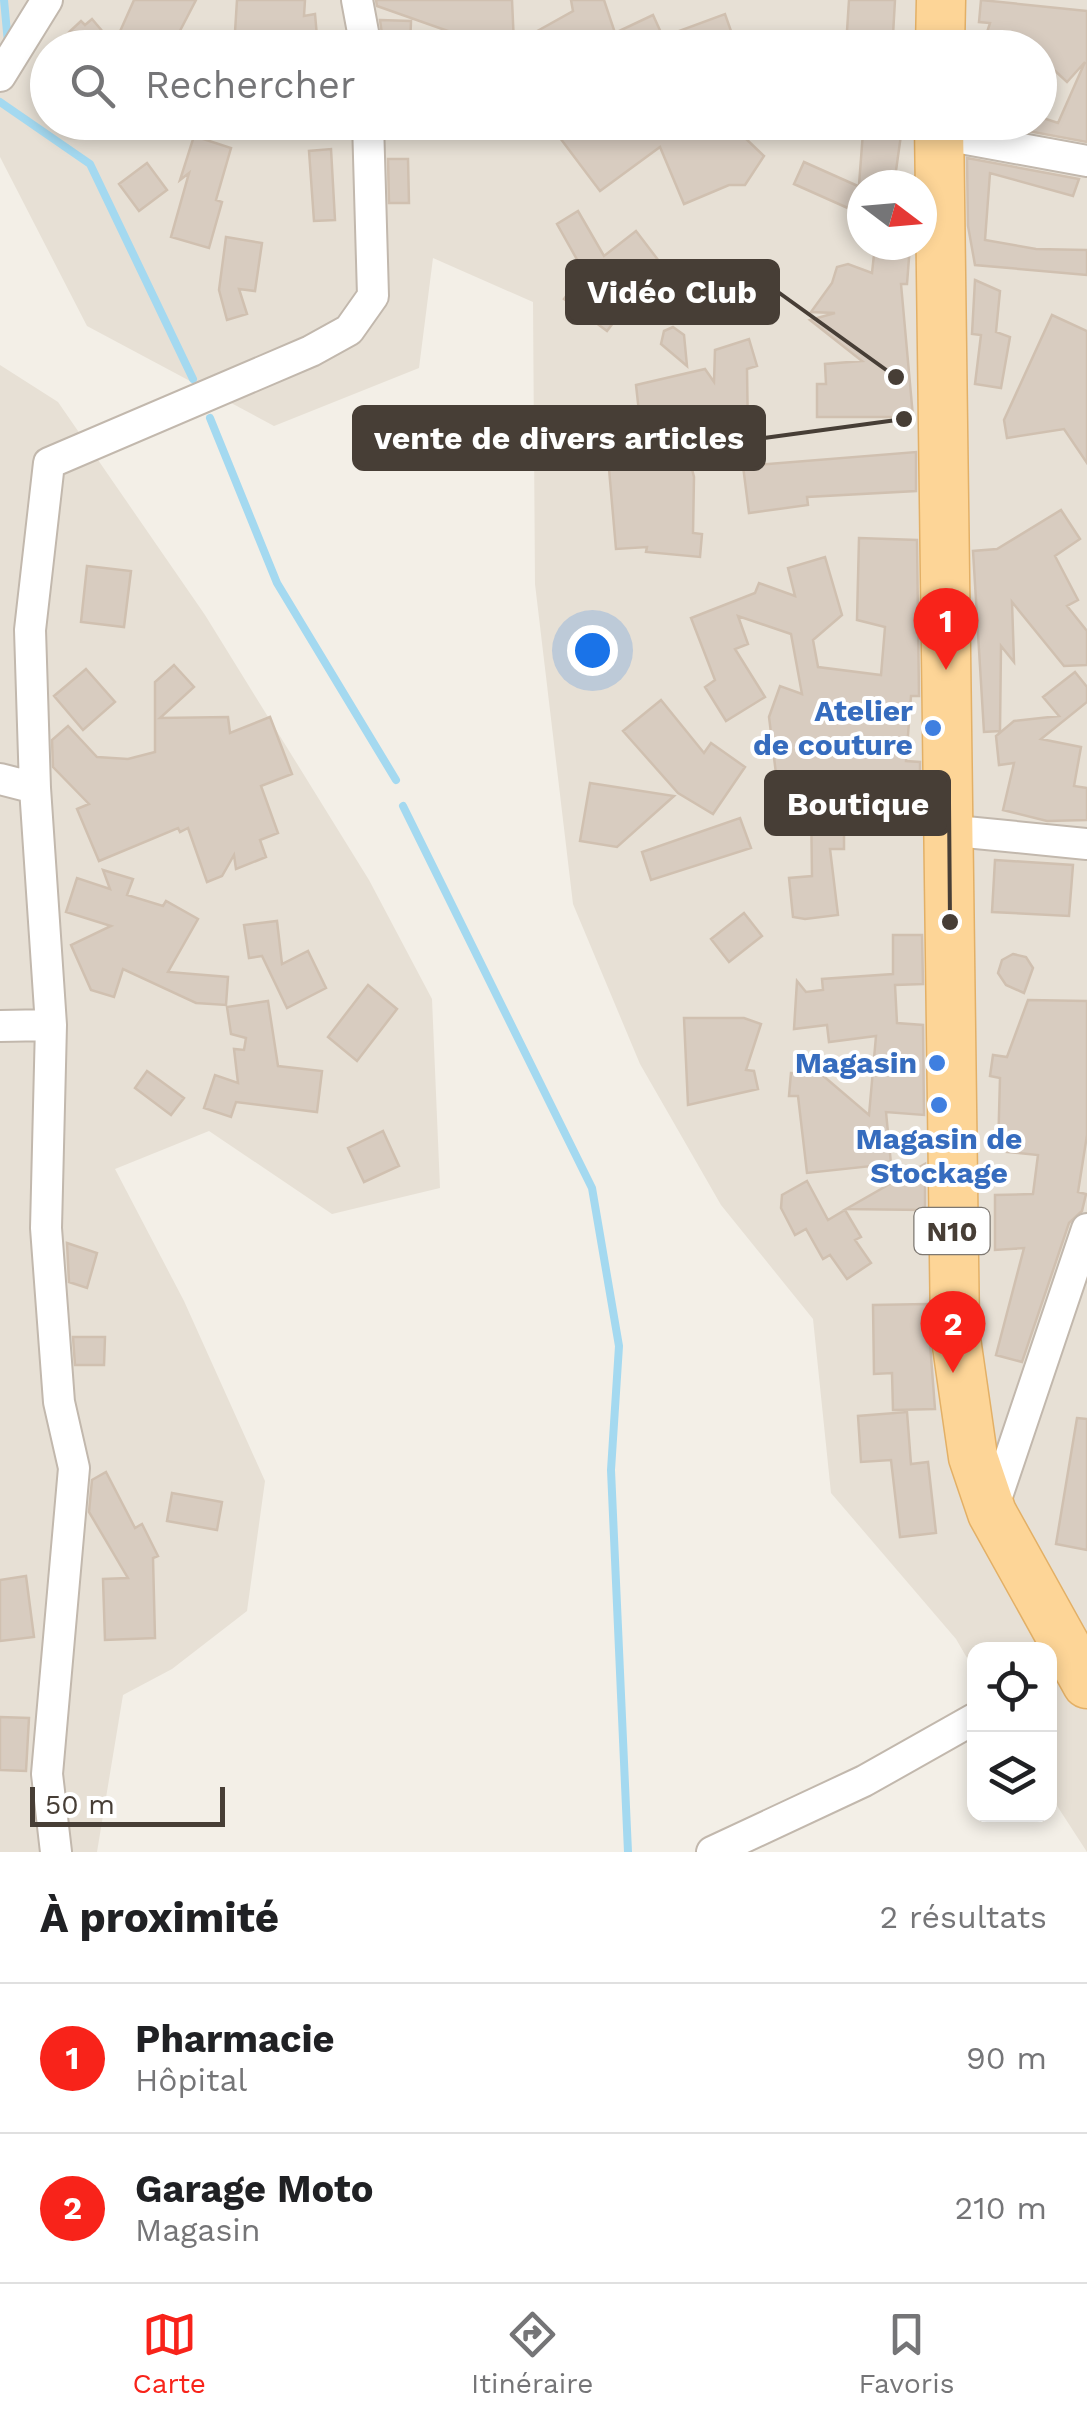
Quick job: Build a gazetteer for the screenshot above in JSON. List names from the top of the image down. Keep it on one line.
{"streets":{"main road":["N10"]},"places":["Vidéo Club","vente de divers articles","Atelier de couture","Boutique","Magasin","Magasin de Stockage"],"scale_bar":"50 m","north":"right","page":{"search":"Rechercher","pins":["1","2"],"scale":"50 m","heading":["À proximité","2 résultats"],"list":[{"mark":"1","name":"Pharmacie","note":"Hôpital","value":"90 m"},{"mark":"2","name":"Garage Moto","note":"Magasin","value":"210 m"}],"nav":["Carte","Itinéraire","Favoris"]}}
